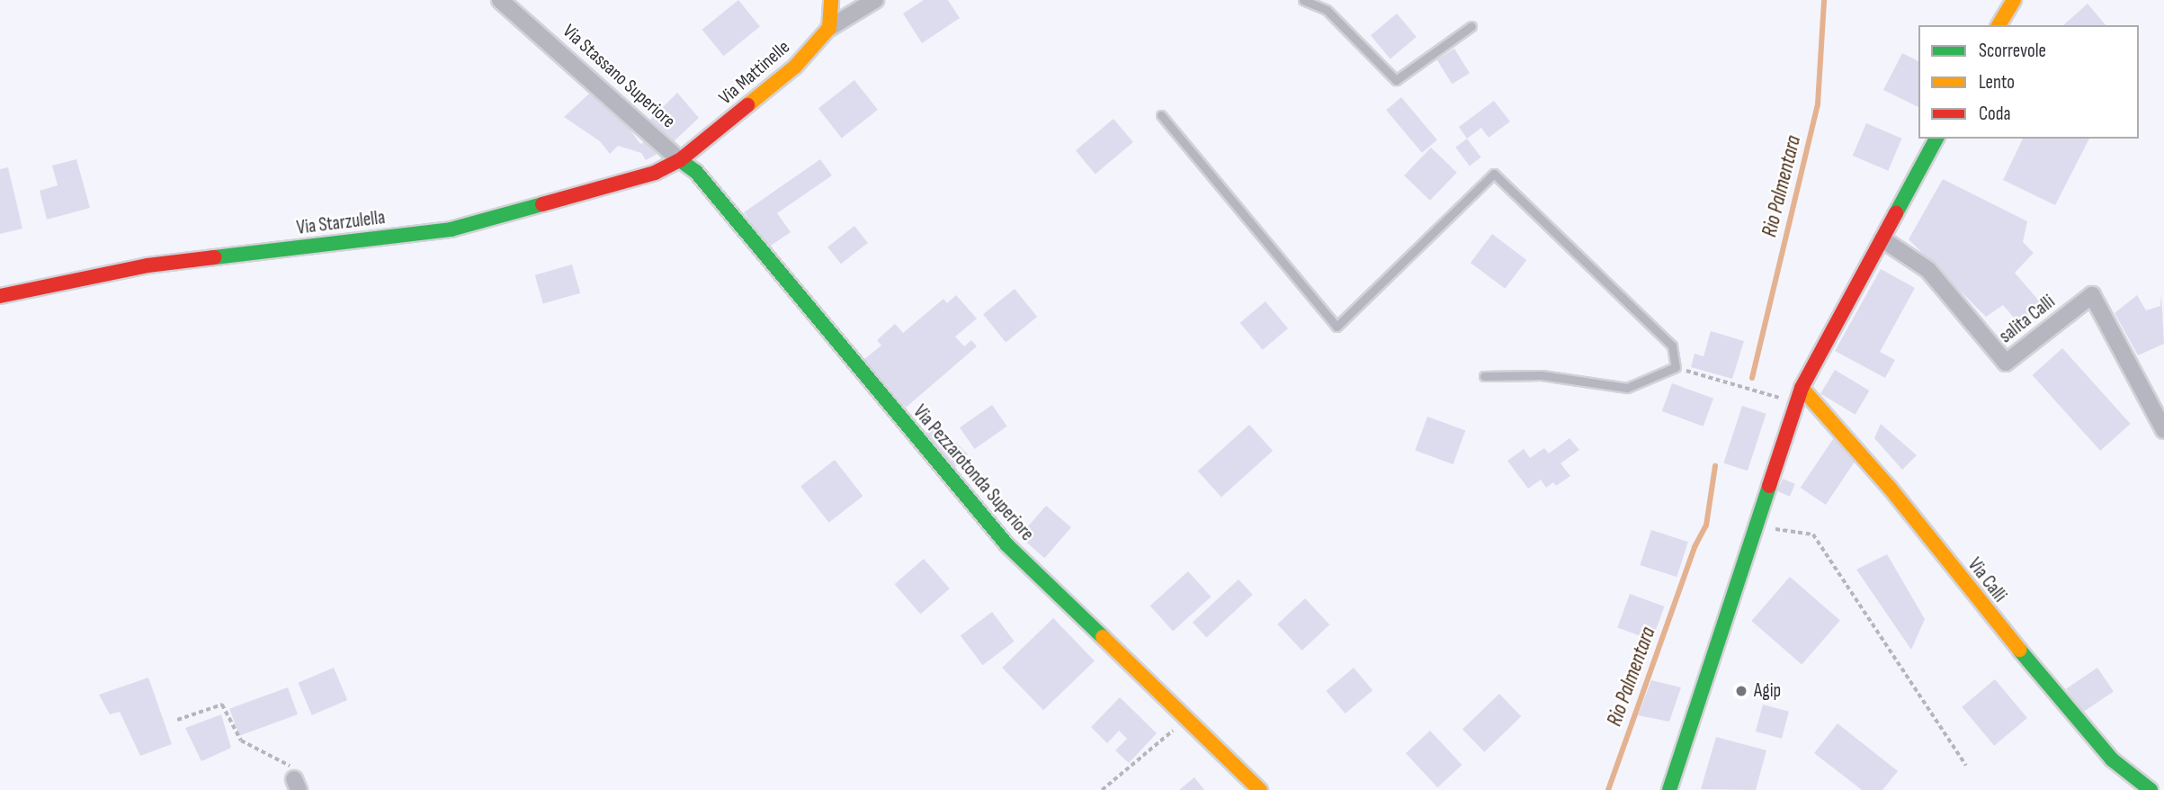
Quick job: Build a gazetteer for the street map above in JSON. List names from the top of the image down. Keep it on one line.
{"streets":{"street":["Via Mattinelle","Via Stassano Superiore","Via Starzulella","salita Calli","Via Pezzarotonda Superiore","Via Calli"]},"crossings":[["Via Mattinelle","Via Stassano Superiore"],["Via Mattinelle","Via Starzulella"],["Via Mattinelle","Via Pezzarotonda Superiore"],["Via Stassano Superiore","Via Starzulella"],["Via Stassano Superiore","Via Pezzarotonda Superiore"],["Via Starzulella","Via Pezzarotonda Superiore"]],"water":["Rio Palmentara"],"places":["Agip"],"legend":["Scorrevole","Lento","Coda"]}
